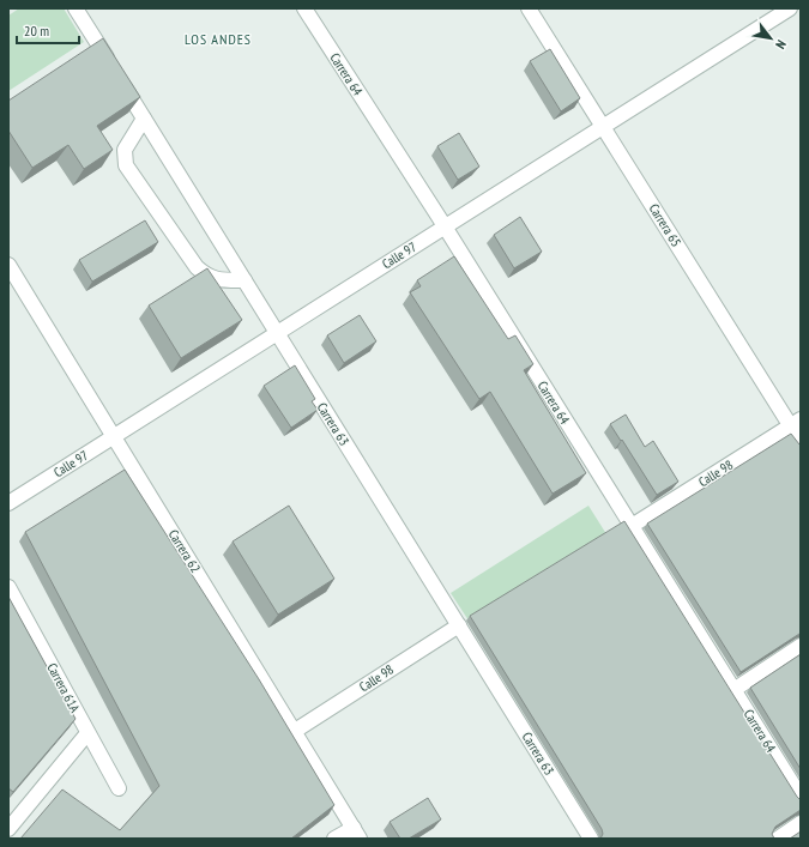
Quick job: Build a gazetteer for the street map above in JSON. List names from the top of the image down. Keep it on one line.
{"streets":{"street":["Carrera 64","Carrera 65","Calle 97","Carrera 63","Calle 98","Carrera 62","Carrera 61A"]},"crossings":[["Carrera 64","Calle 97"],["Carrera 64","Calle 98"],["Carrera 65","Calle 97"],["Carrera 65","Calle 98"],["Calle 97","Carrera 63"],["Calle 97","Carrera 62"],["Carrera 63","Calle 98"],["Calle 98","Carrera 62"]],"districts":["LOS ANDES"],"scale_bar":"20 m","north":"bottom right"}
